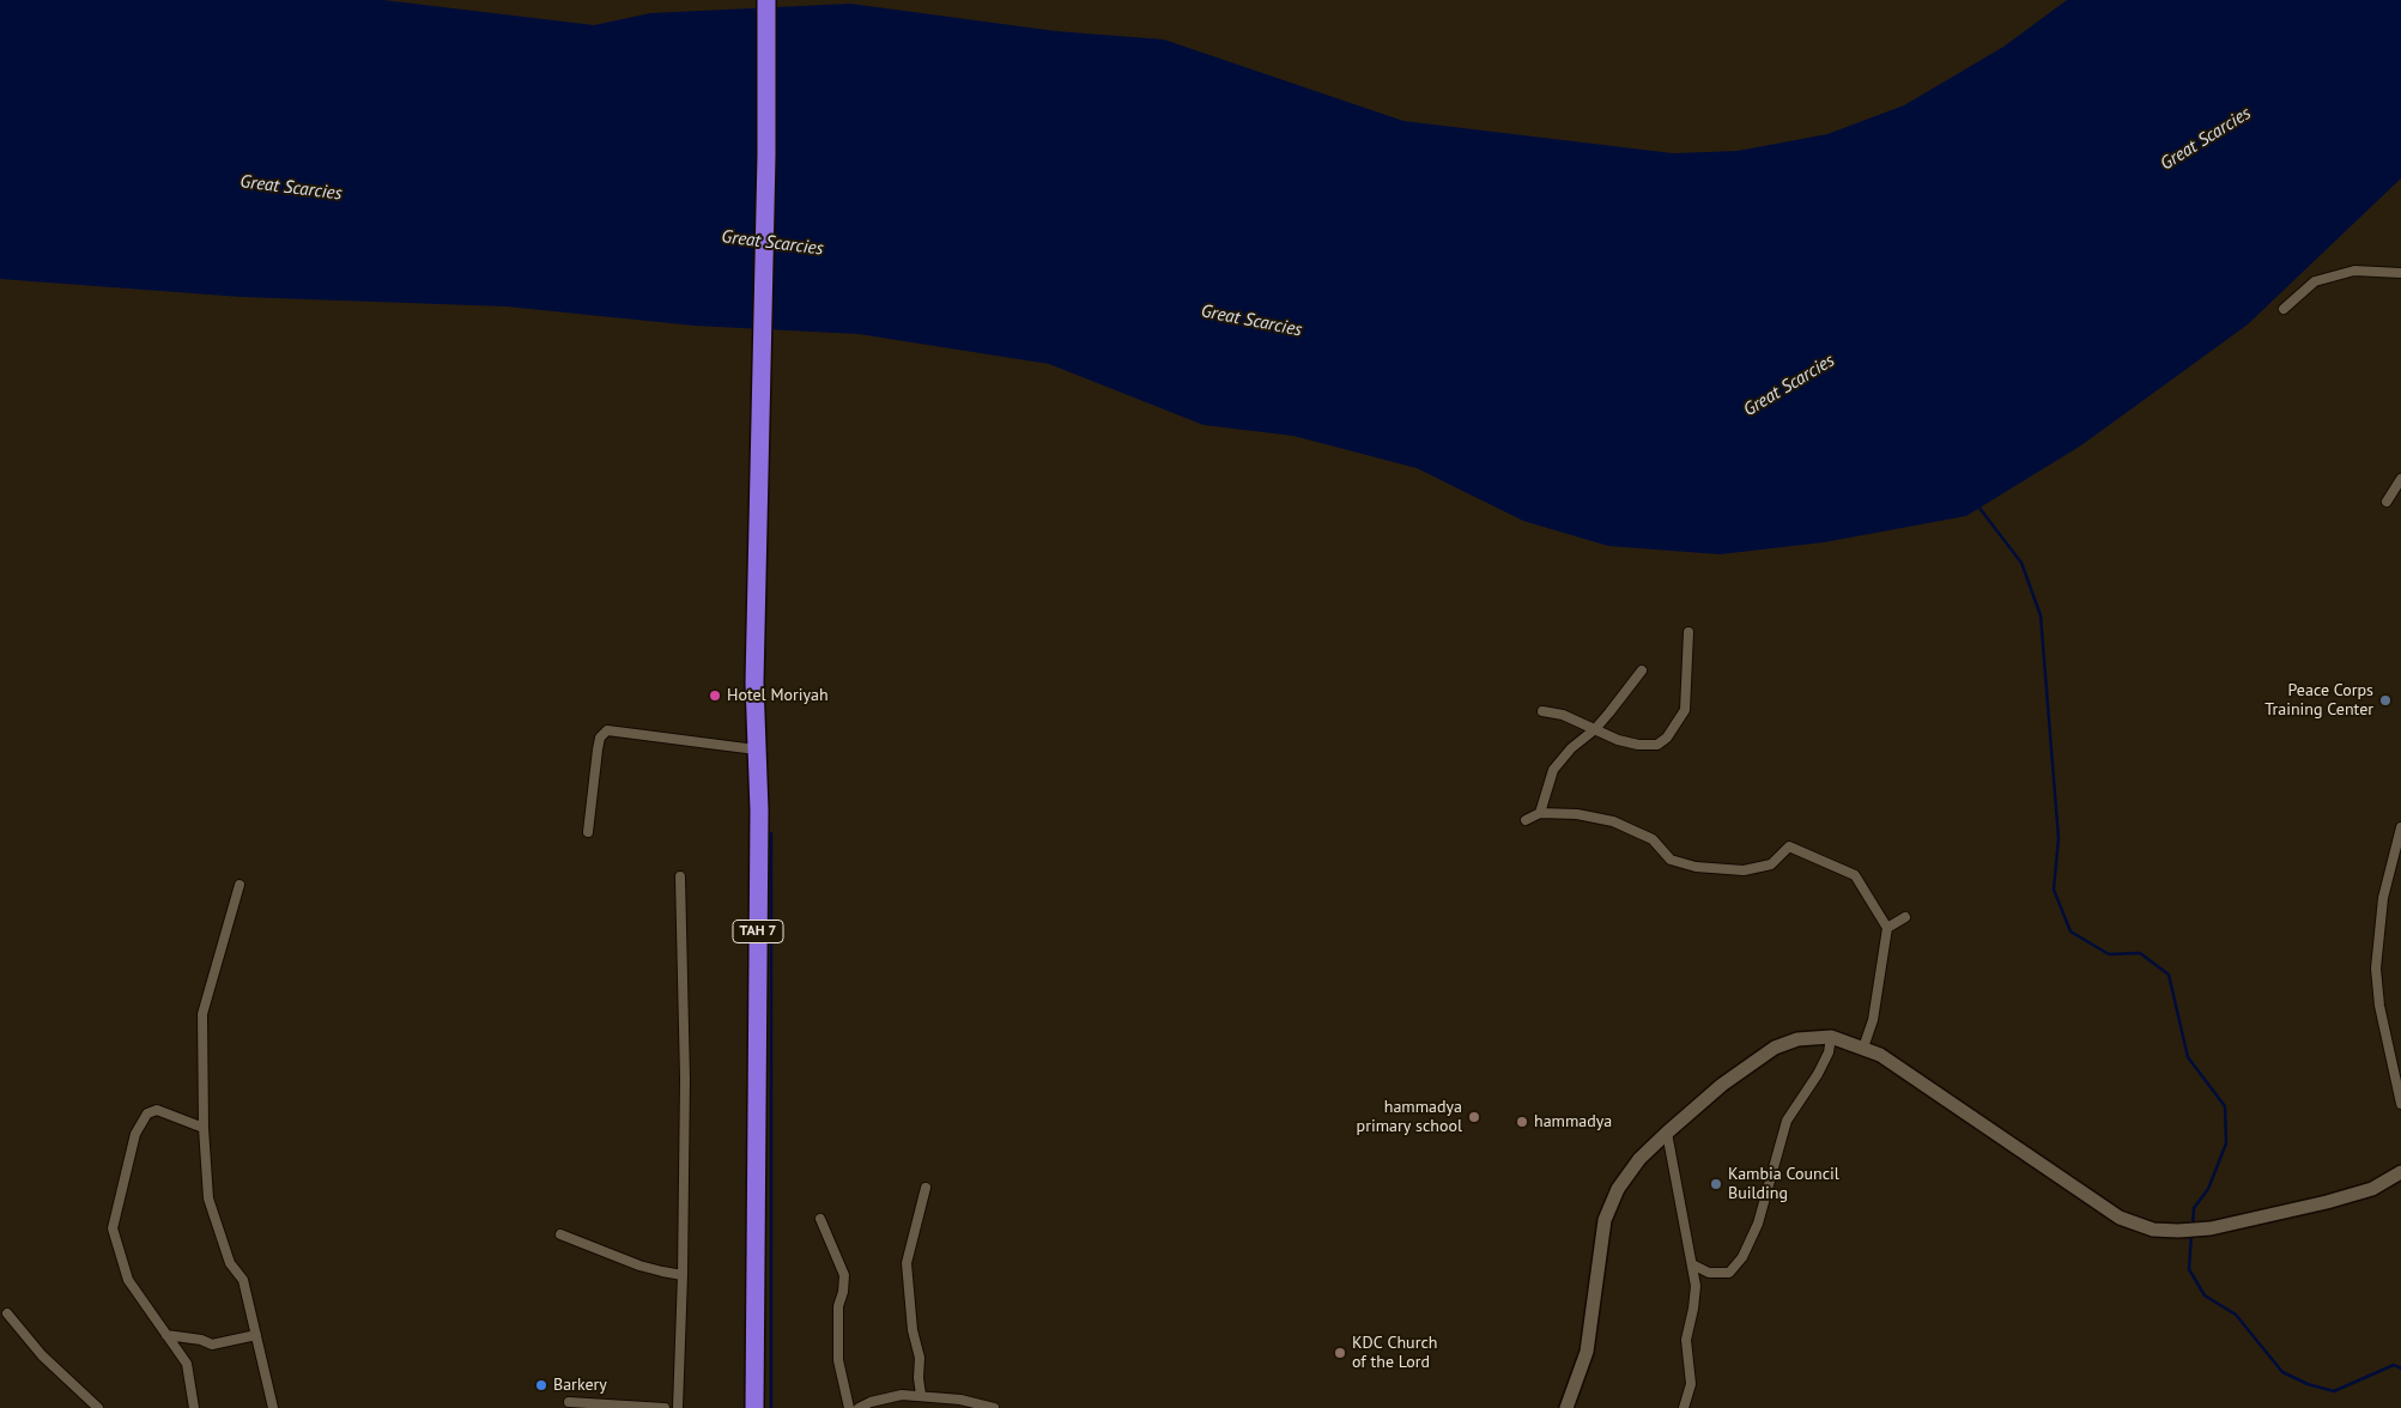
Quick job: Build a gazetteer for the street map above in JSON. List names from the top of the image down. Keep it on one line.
{"streets":{"highway":["TAH 7"]},"water":["Great Scarcies"],"places":["Hotel Moriyah","Peace Corps Training Center","hammadya primary school","hammadya","Kambia Council Building","KDC Church of the Lord","Barkery"]}
